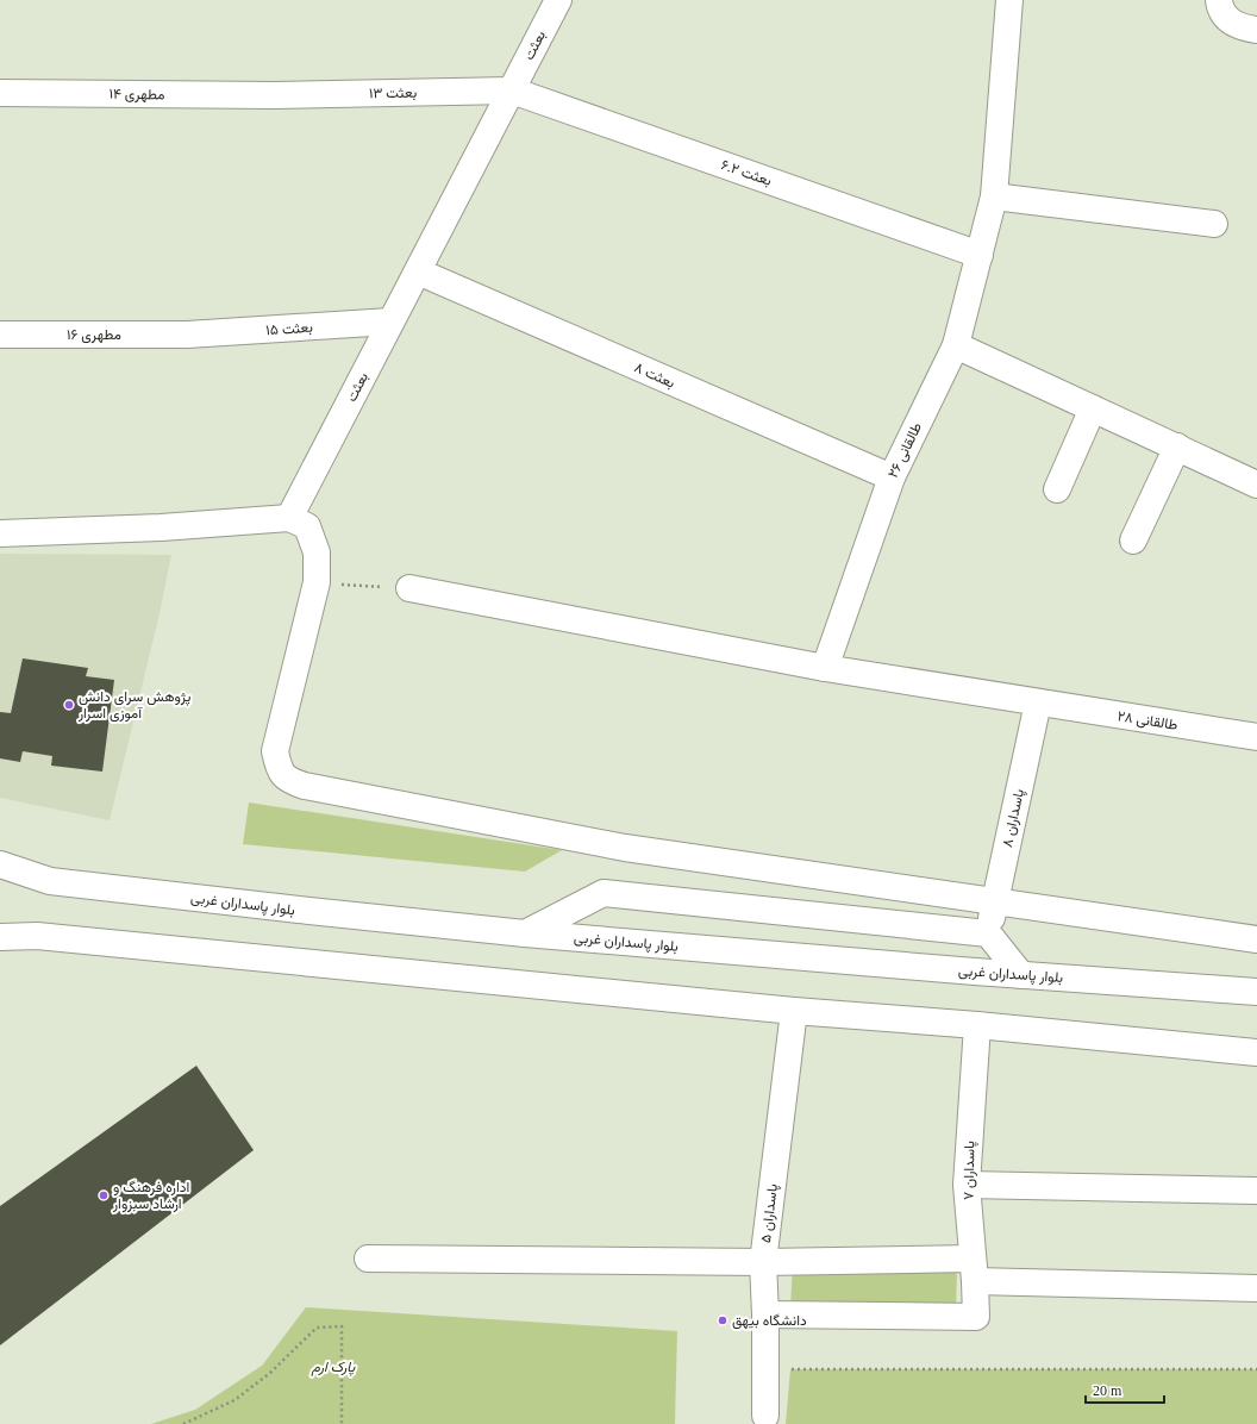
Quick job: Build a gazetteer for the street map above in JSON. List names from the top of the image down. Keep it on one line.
{"streets":{"street":["بعثت","بعثت ۱۳","مطهری ۱۴","بعثت ۶.۲","بعثت ۱۵","مطهری ۱۶","بعثت ۸","طالقانی ۲۶","طالقانی ۲۸","پاسداران ۸","بلوار پاسداران غربی","پاسداران ۷","پاسداران ۵"]},"crossings":[["بعثت","بعثت ۱۳"],["بعثت","بعثت ۶.۲"],["بعثت","بعثت ۱۵"],["بعثت","بعثت ۸"],["بعثت ۱۳","مطهری ۱۴"],["بعثت ۱۳","بعثت ۶.۲"],["بعثت ۶.۲","طالقانی ۲۶"],["بعثت ۱۵","مطهری ۱۶"],["بعثت ۸","طالقانی ۲۶"],["طالقانی ۲۸","پاسداران ۸"],["پاسداران ۷","پاسداران ۵"]],"parks":["پارک ارم"],"places":["پژوهش سرای دانش آموزی اسرار","اداره فرهنگ و ارشاد سبزوار","دانشگاه بیهق"],"scale_bar":"20 m"}
